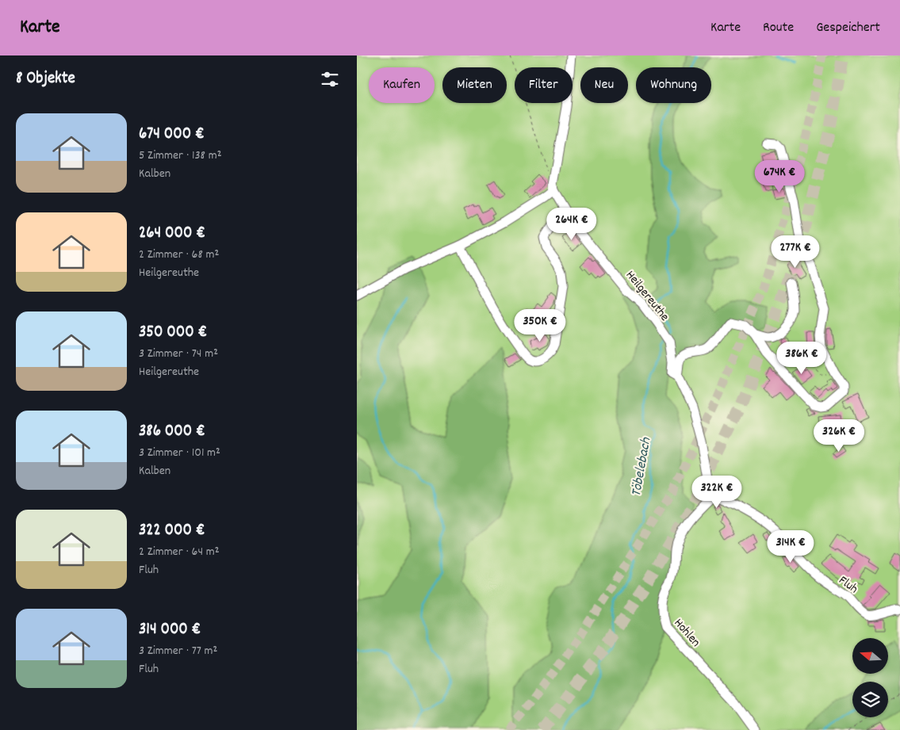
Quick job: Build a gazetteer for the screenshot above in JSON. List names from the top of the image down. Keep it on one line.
{"streets":{"street":["Heilgereuthe","Fluh","Hohlen"]},"crossings":[["Heilgereuthe","Fluh"],["Heilgereuthe","Hohlen"],["Fluh","Hohlen"]],"water":["Töbelebach"],"north":"left","page":{"header":"Karte","nav":["Karte","Route","Gespeichert"],"heading":"8 Objekte","chip":["Kaufen","Mieten","Filter","Neu","Wohnung"],"list":[{"name":"674 000 €","note":"5 Zimmer · 138 m² · Kalben"},{"name":"264 000 €","note":"2 Zimmer · 68 m² · Heilgereuthe"},{"name":"350 000 €","note":"3 Zimmer · 74 m² · Heilgereuthe"},{"name":"386 000 €","note":"3 Zimmer · 101 m² · Kalben"},{"name":"322 000 €","note":"2 Zimmer · 64 m² · Fluh"},{"name":"314 000 €","note":"3 Zimmer · 77 m² · Fluh"}],"price":["674K €","264K €","277K €","350K €","386K €","326K €","322K €","314K €"]}}
